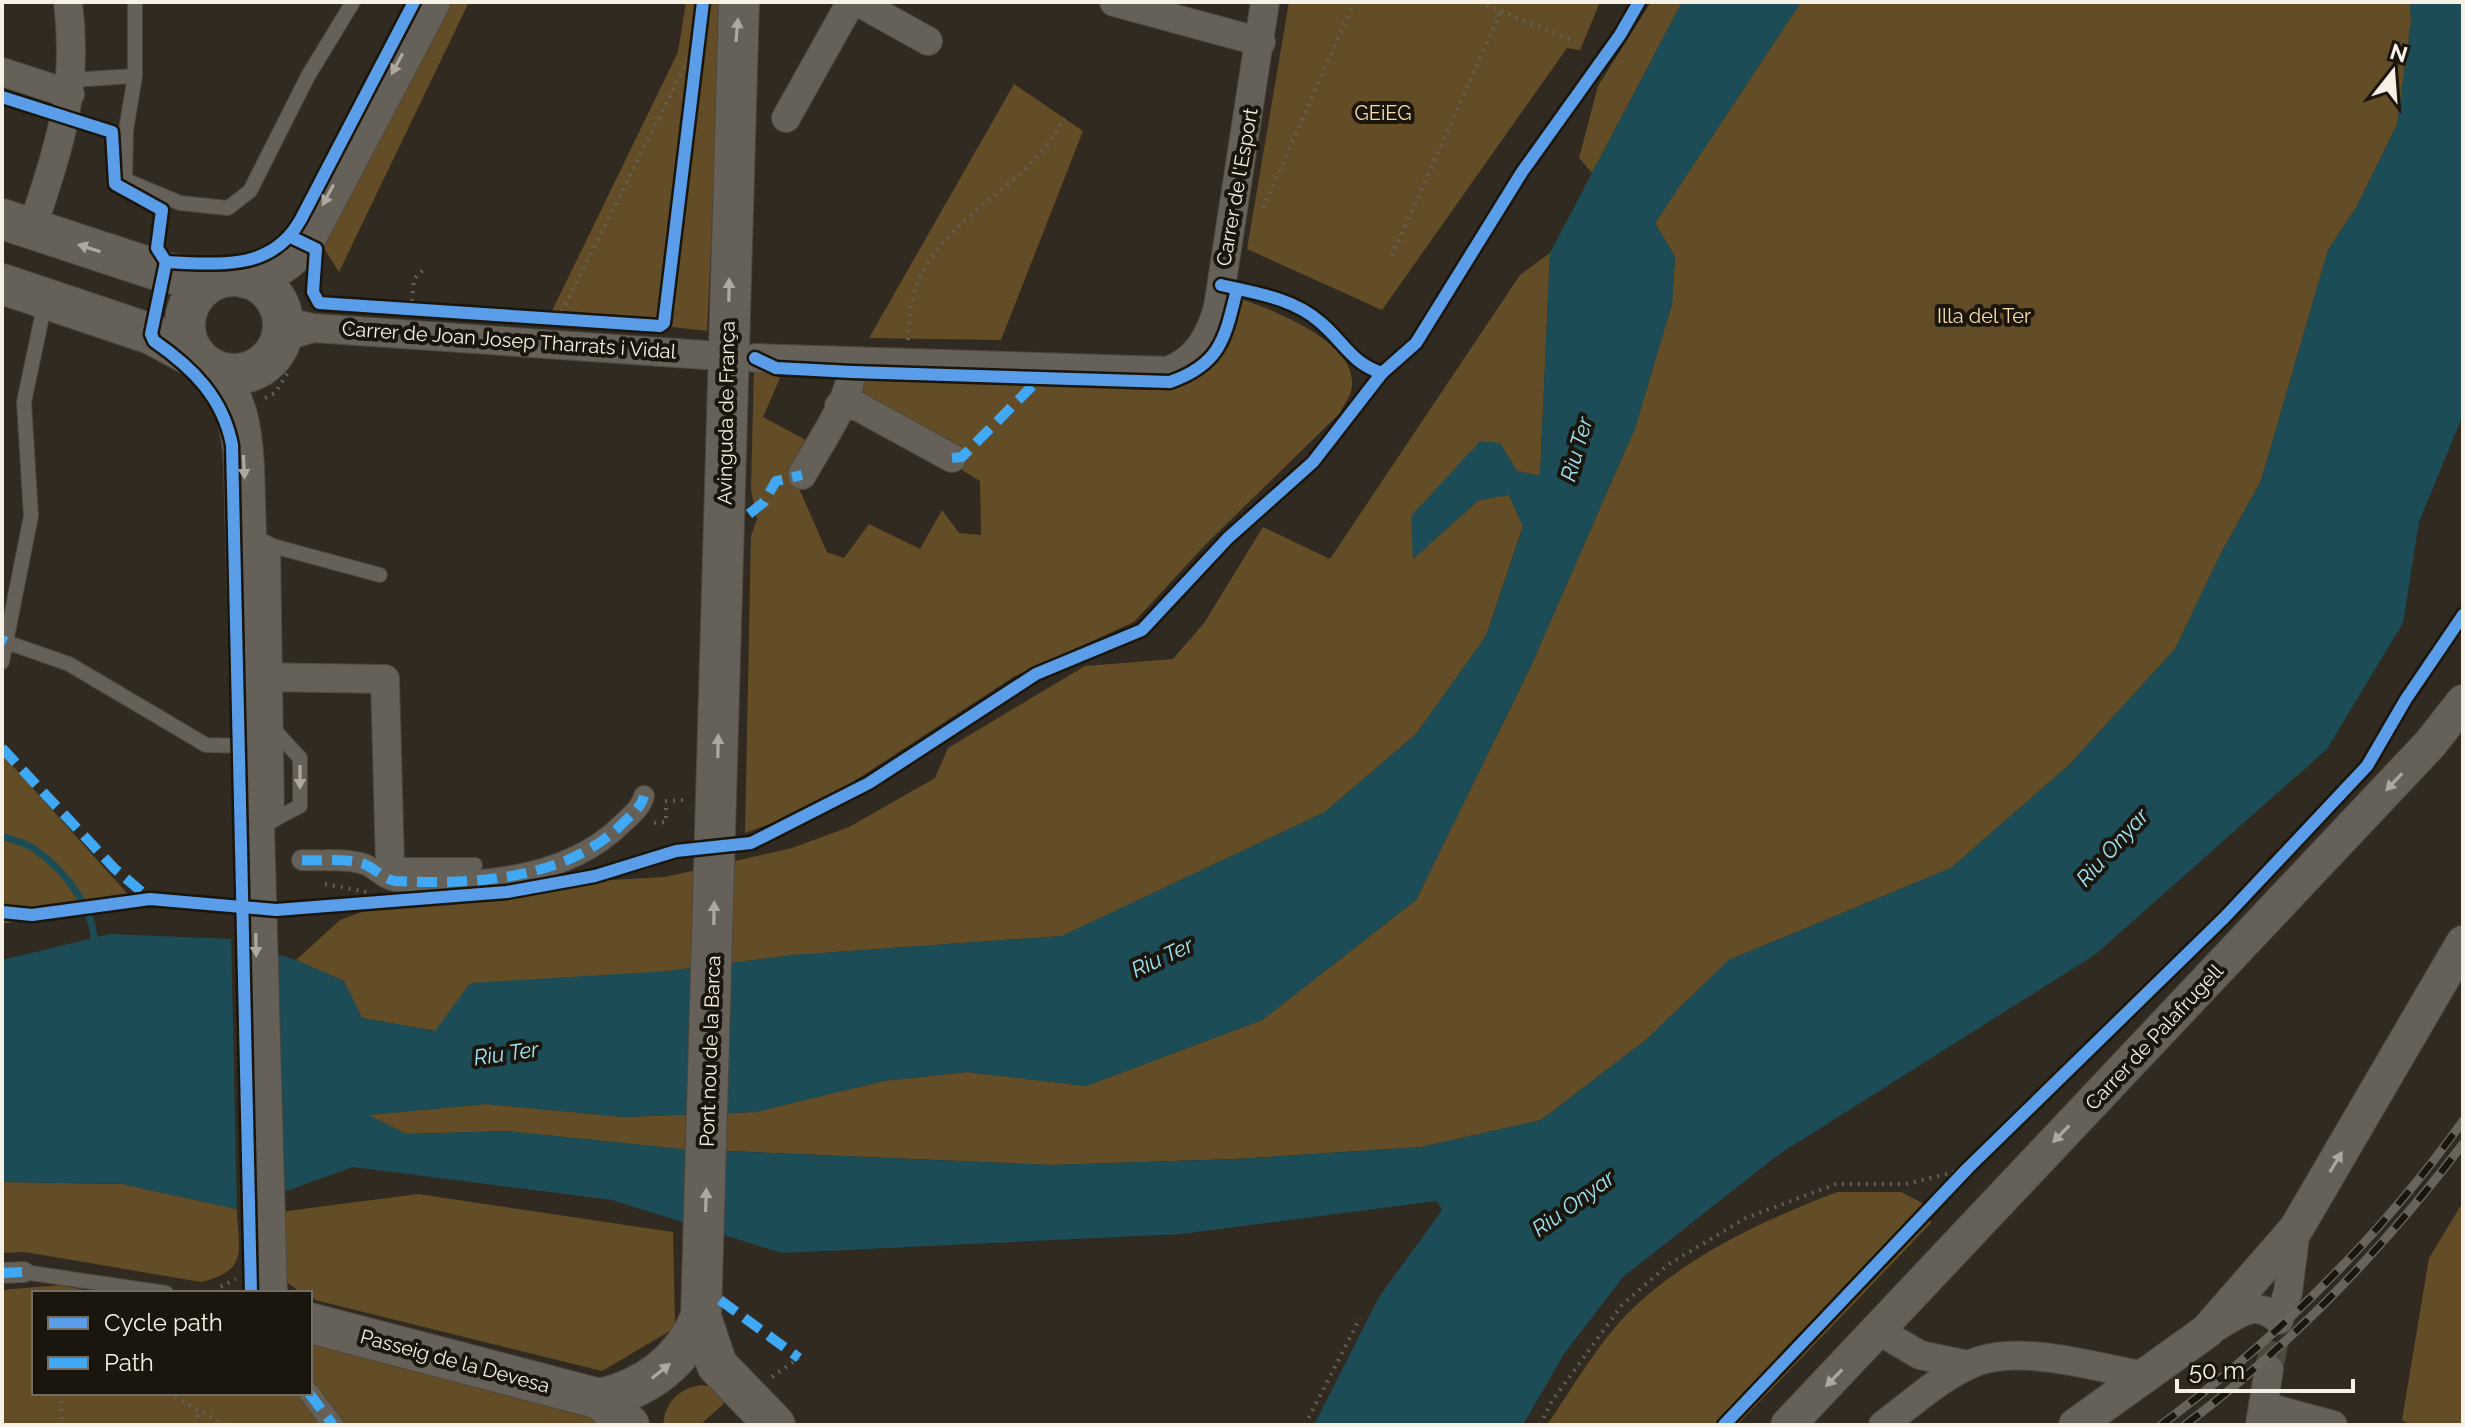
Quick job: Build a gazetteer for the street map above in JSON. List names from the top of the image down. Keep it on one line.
{"streets":{"main road":["Avinguda de França","Pont nou de la Barca","Passeig de la Devesa"],"street":["Carrer de l'Esport","Carrer de Joan Josep Tharrats i Vidal","Carrer de Palafrugell"]},"crossings":[["Avinguda de França","Pont nou de la Barca"],["Pont nou de la Barca","Passeig de la Devesa"]],"one_way":["Avinguda de França","Pont nou de la Barca"],"water":["Riu Ter","Riu Onyar"],"parks":["GEiEG","Illa del Ter"],"legend":["Cycle path","Path"],"scale_bar":"50 m","north":"top"}
